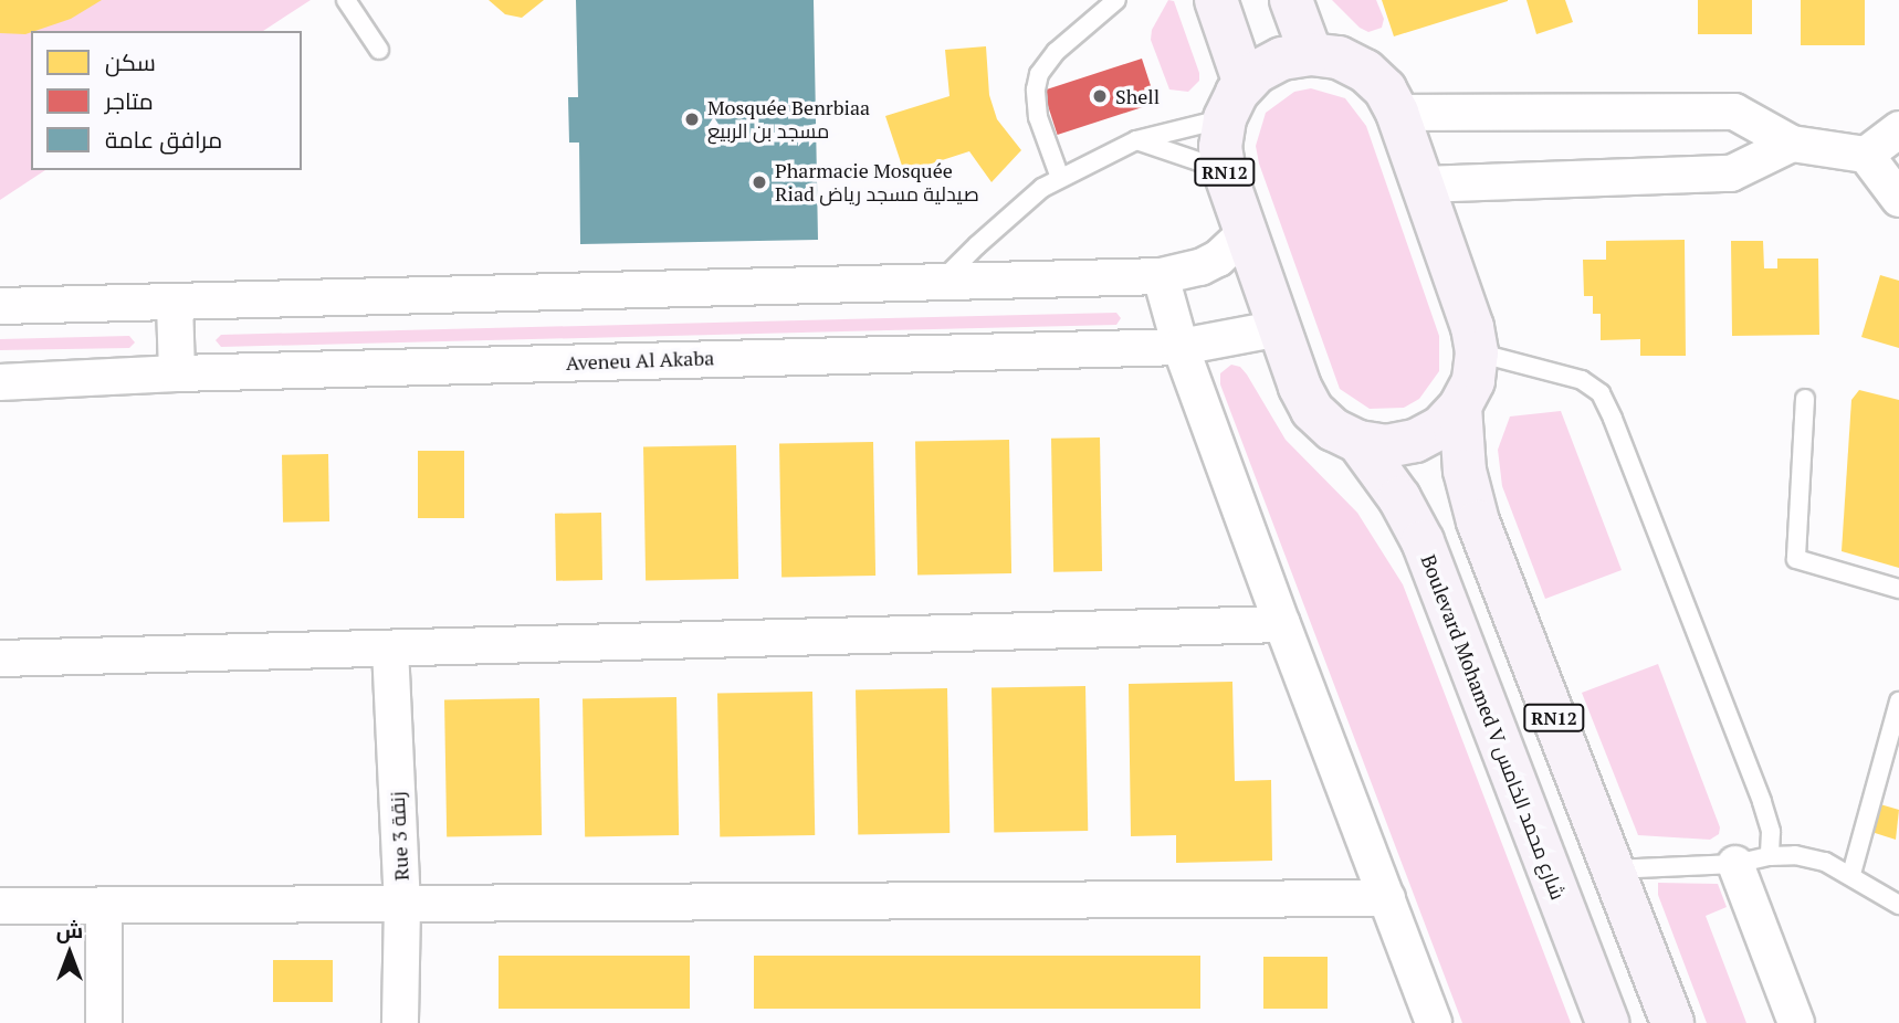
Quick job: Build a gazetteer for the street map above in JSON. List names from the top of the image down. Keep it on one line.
{"streets":{"main road":["RN12","Boulevard Mohamed V شارع محمد الخامس"],"street":["Aveneu Al Akaba","Rue 3 زنقة"]},"crossings":[["RN12","Aveneu Al Akaba"],["RN12","Boulevard Mohamed V شارع محمد الخامس"]],"places":["Shell","Mosquée Benrbiaa مسجد بن الربيع","Pharmacie Mosquée Riad صيدلية مسجد رياض"],"legend":["سكن","متاجر","مرافق عامة"],"north":"top"}
